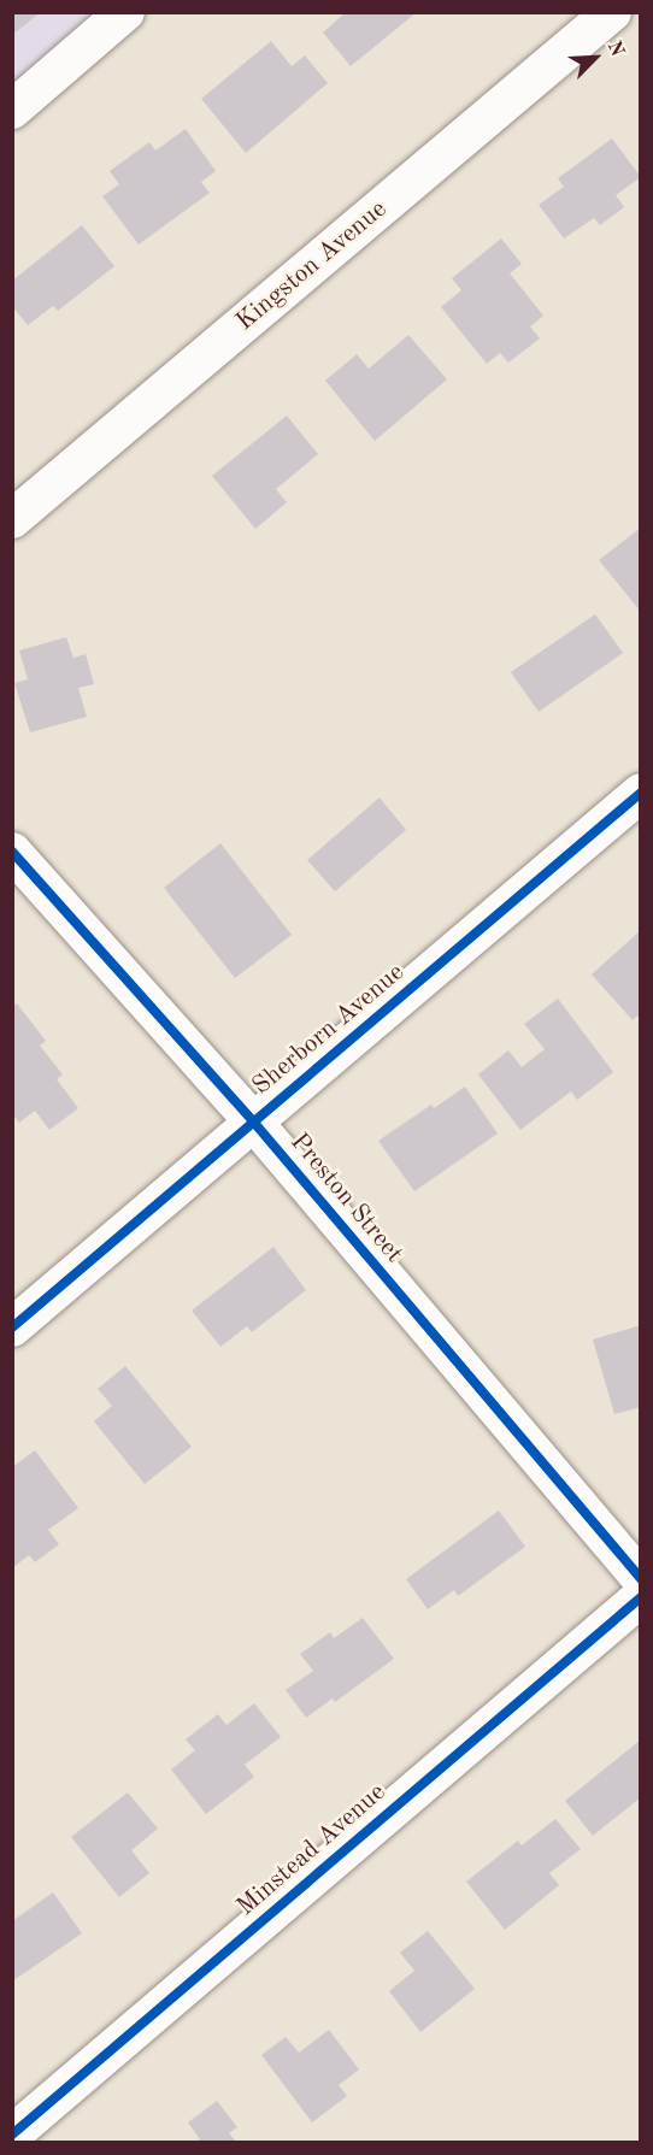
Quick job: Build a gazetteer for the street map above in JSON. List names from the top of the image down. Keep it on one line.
{"streets":{"street":["Kingston Avenue","Sherborn Avenue","Preston Street","Minstead Avenue"]},"crossings":[["Sherborn Avenue","Preston Street"]],"north":"top right"}
